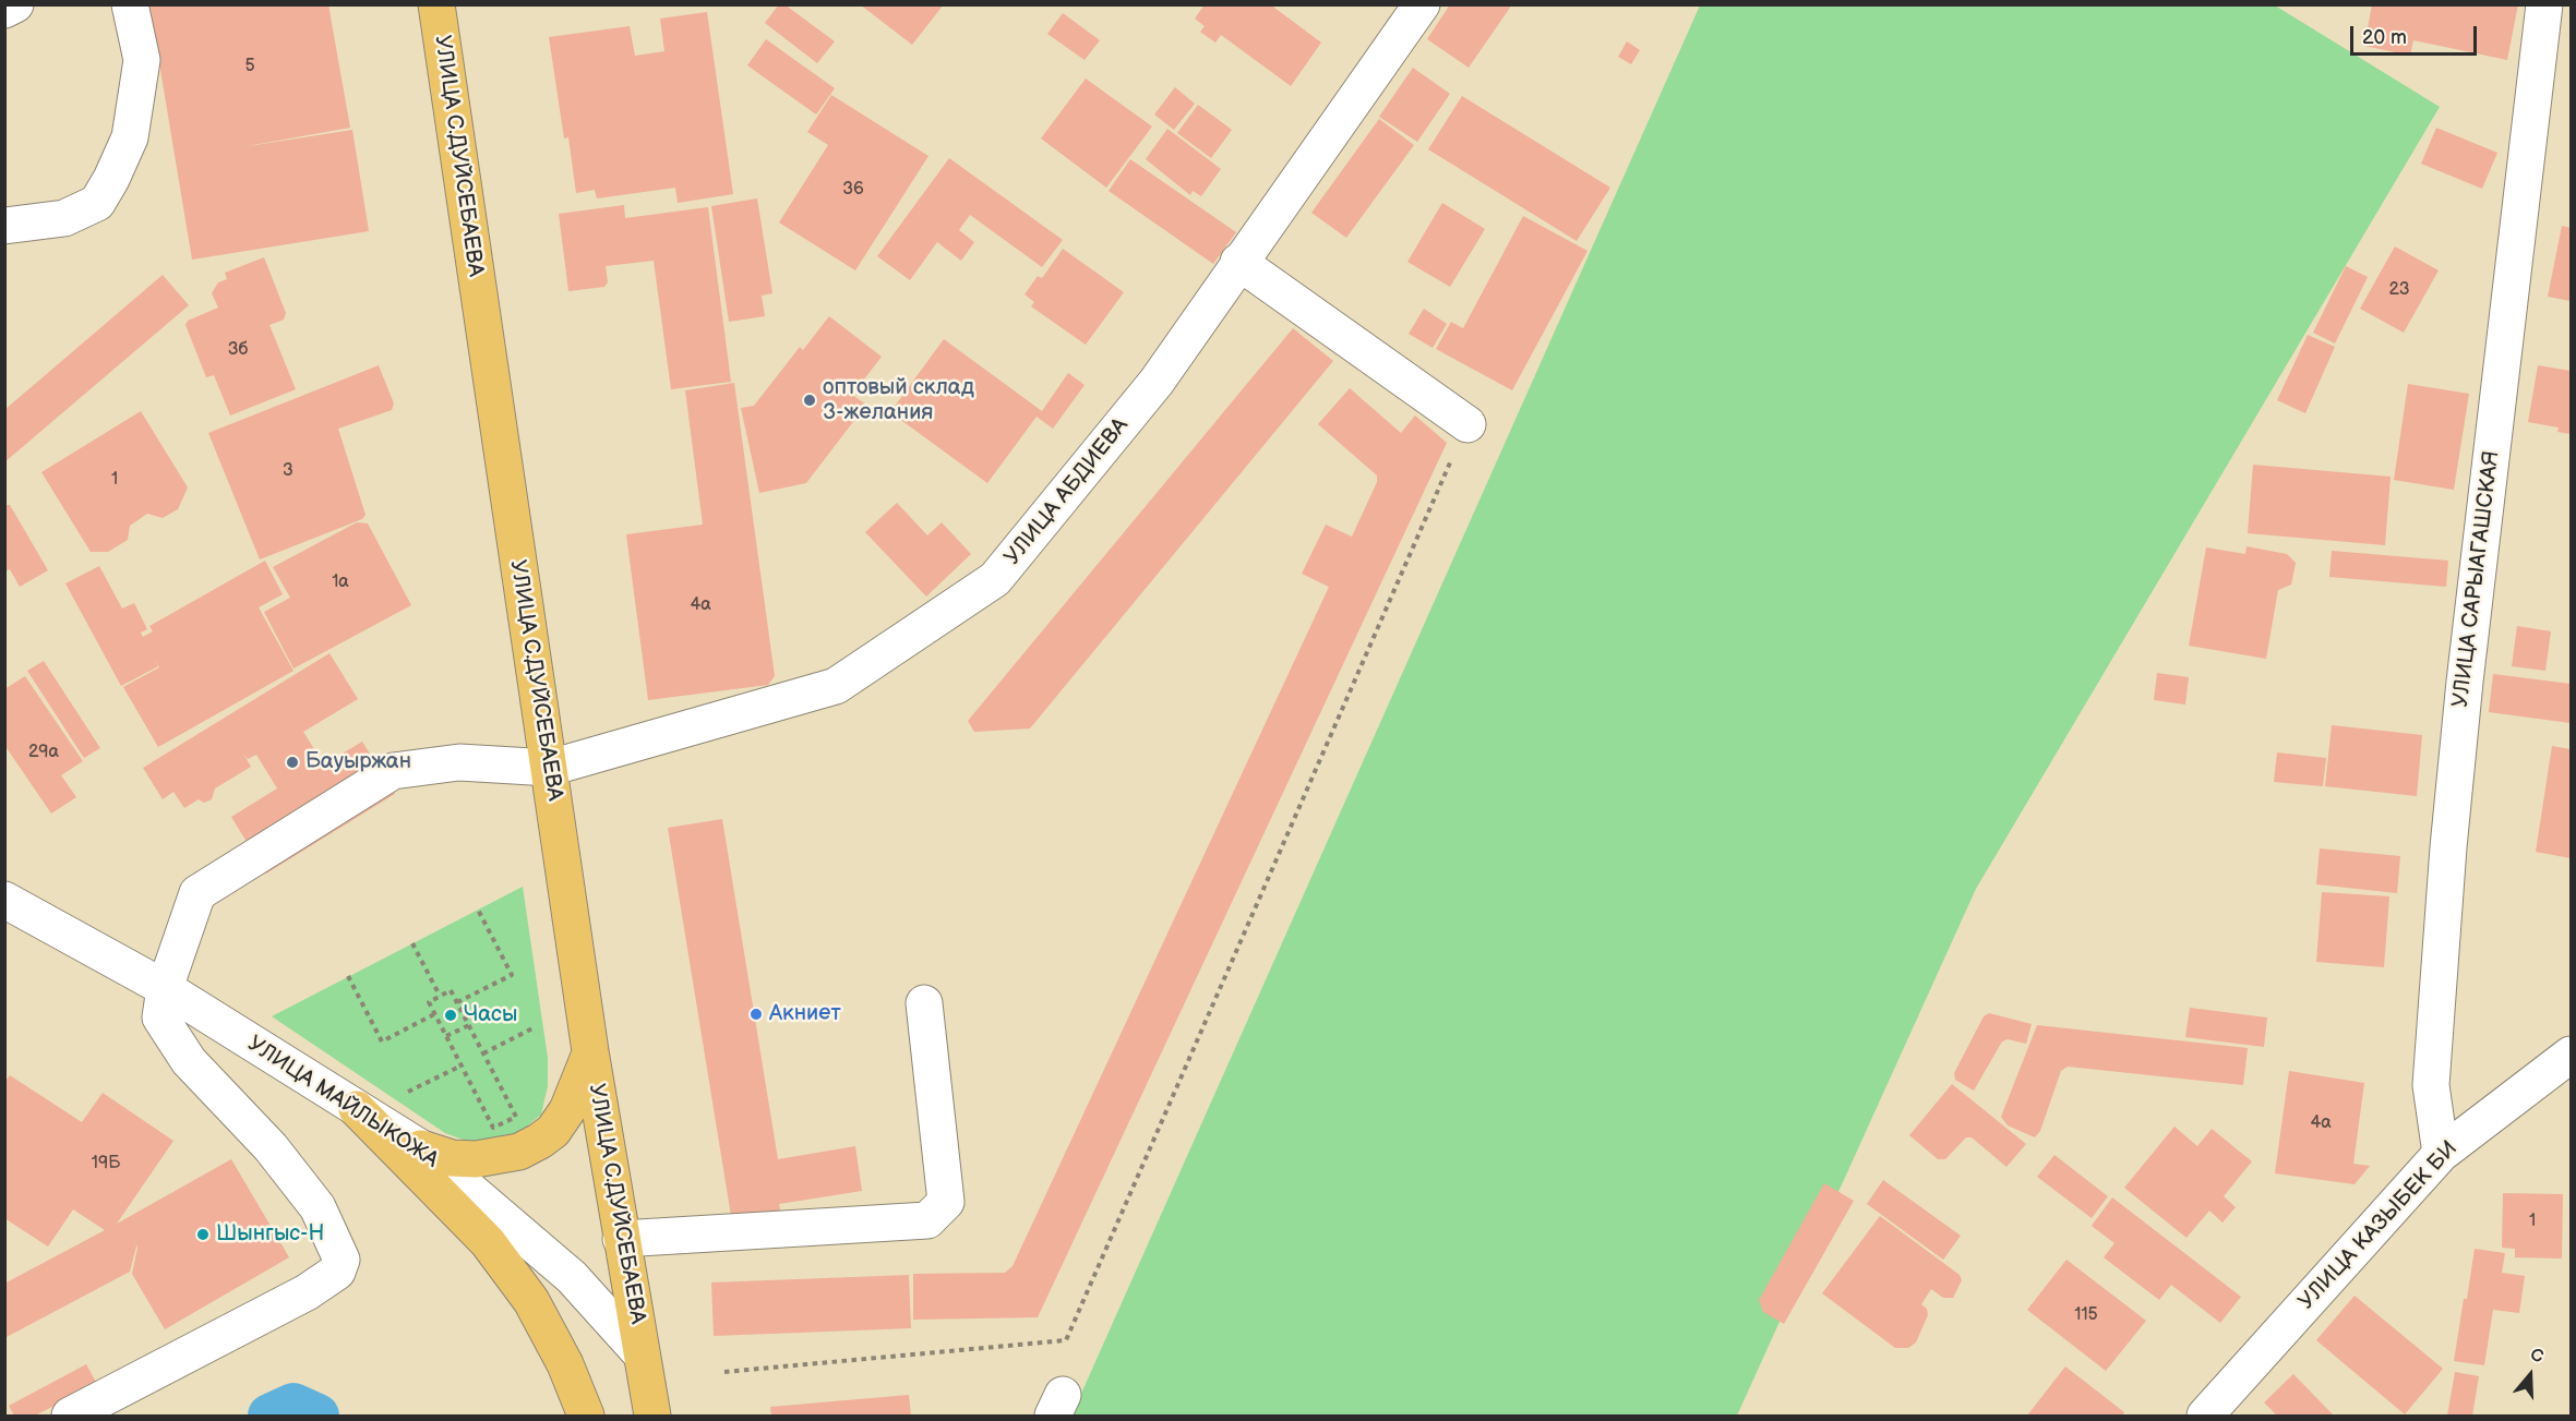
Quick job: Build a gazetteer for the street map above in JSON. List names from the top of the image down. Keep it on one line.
{"streets":{"main road":["УЛИЦА С.ДУЙСЕБАЕВА"],"street":["УЛИЦА АБДИЕВА","УЛИЦА САРЫАГАШСКАЯ","УЛИЦА МАЙЛЫКОЖА","УЛИЦА КАЗЫБЕК БИ"]},"crossings":[["УЛИЦА С.ДУЙСЕБАЕВА","УЛИЦА АБДИЕВА"],["УЛИЦА С.ДУЙСЕБАЕВА","УЛИЦА МАЙЛЫКОЖА"],["УЛИЦА АБДИЕВА","УЛИЦА МАЙЛЫКОЖА"],["УЛИЦА САРЫАГАШСКАЯ","УЛИЦА КАЗЫБЕК БИ"]],"places":["оптовый склад 3-желания","Бауыржан","Акниет","Часы","Шынгыс-Н"],"house_numbers":["5","36","23","3б","3","1","1а","4а","29а","4а","19Б","1","115"],"scale_bar":"20 m","north":"top"}
